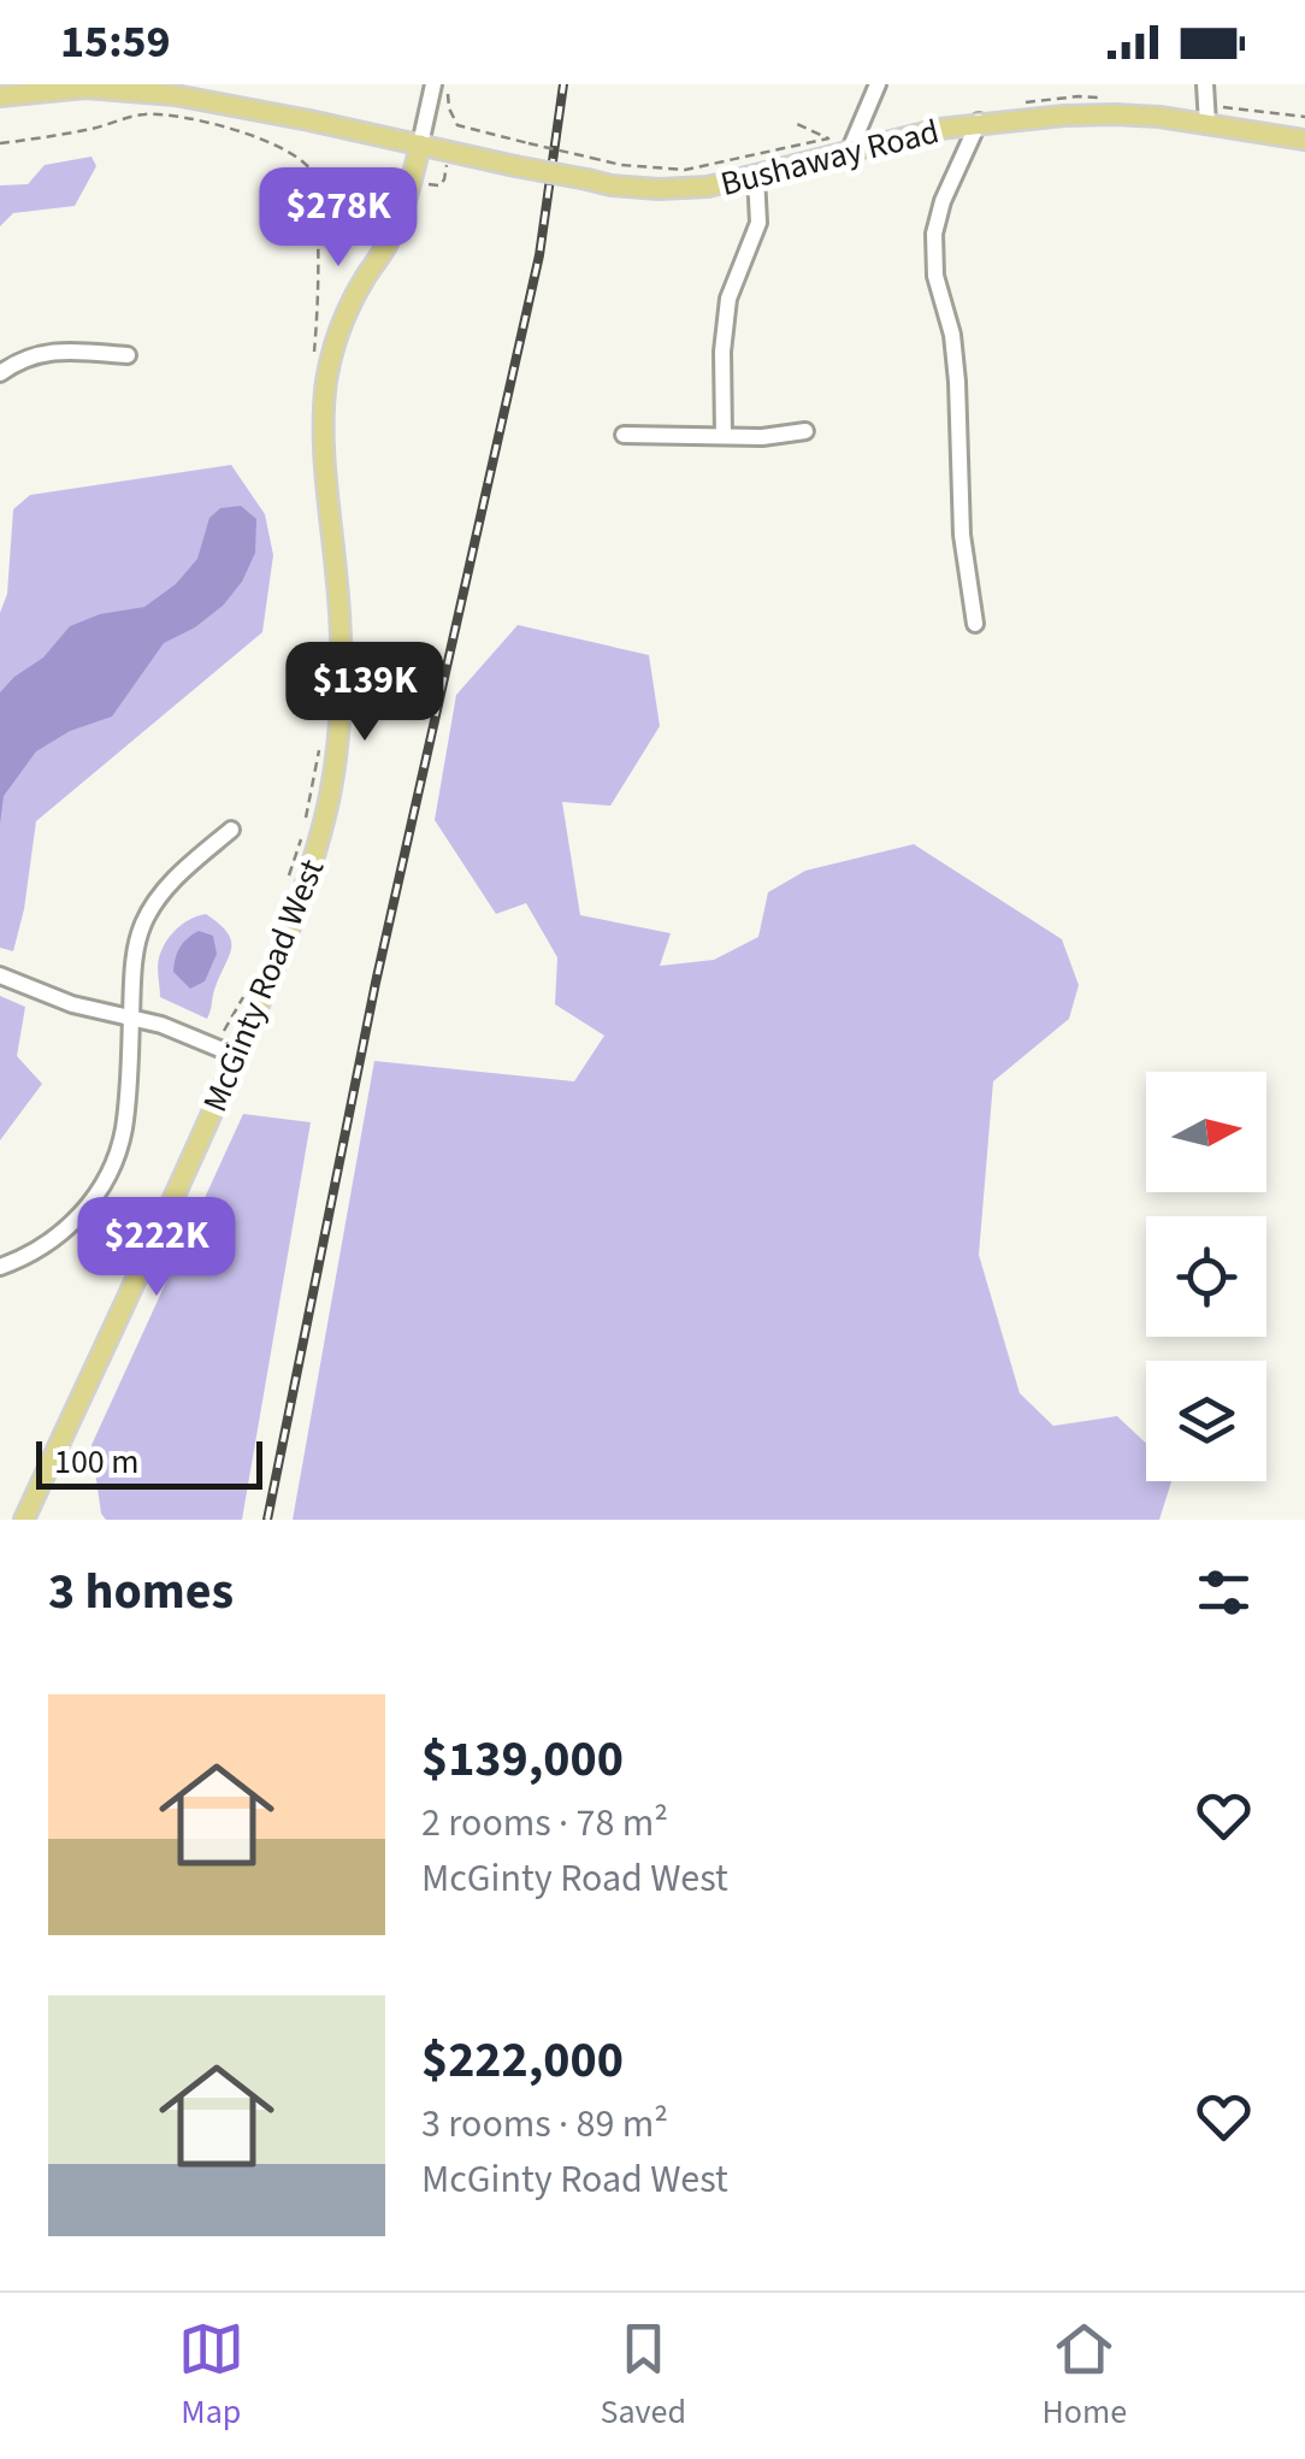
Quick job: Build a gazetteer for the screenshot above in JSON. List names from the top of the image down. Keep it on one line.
{"streets":{"main road":["Bushaway Road","McGinty Road West"]},"crossings":[["Bushaway Road","McGinty Road West"]],"scale_bar":"100 m","north":"right","page":{"status":"15:59","price":["$278K","$139K","$222K"],"scale":"100 m","heading":"3 homes","list":[{"name":"$139,000","note":"2 rooms · 78 m² · McGinty Road West"},{"name":"$222,000","note":"3 rooms · 89 m² · McGinty Road West"}],"tabs":["Map","Saved","Home"]}}
